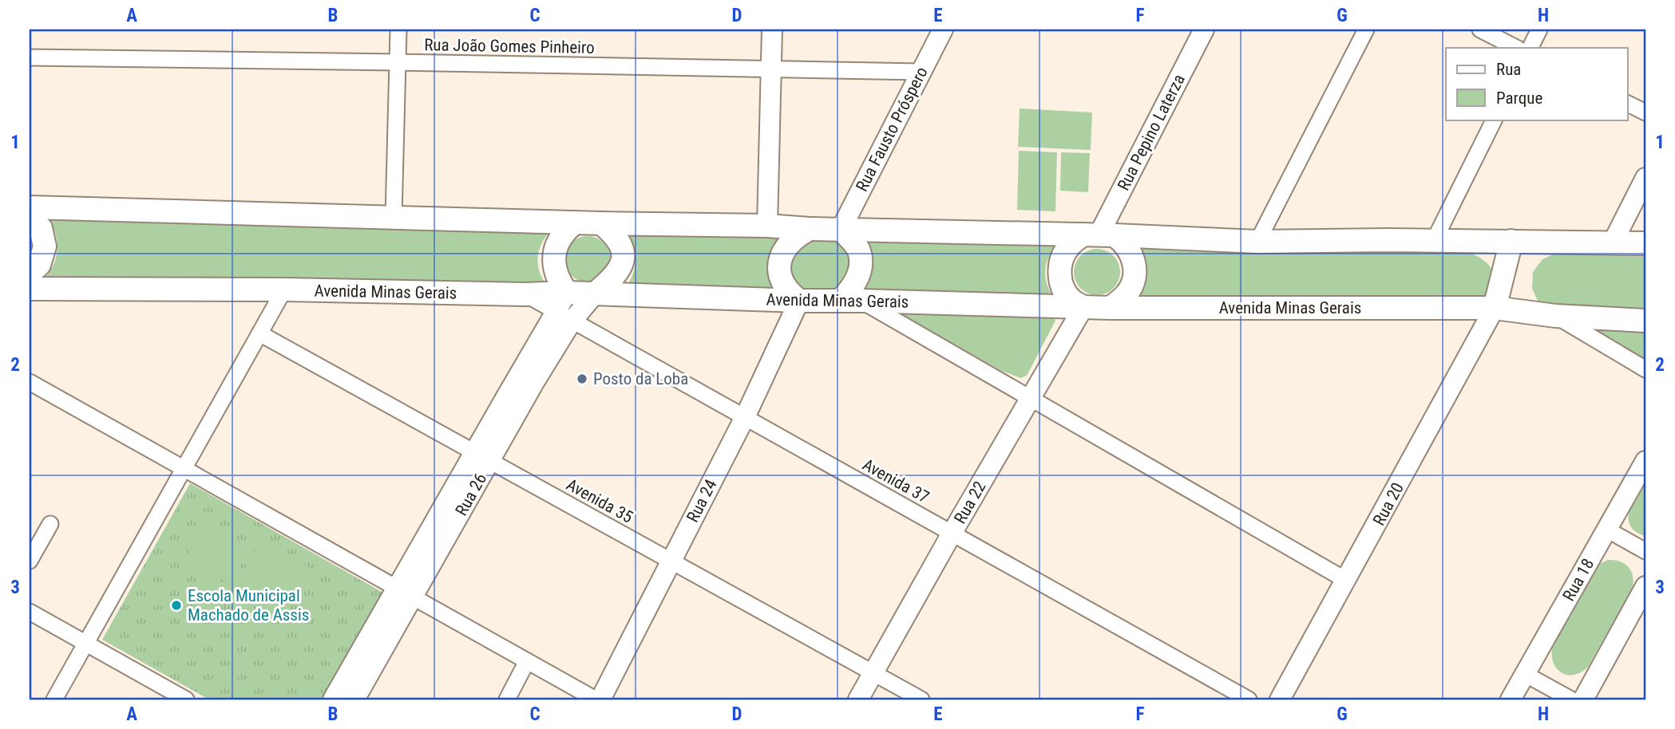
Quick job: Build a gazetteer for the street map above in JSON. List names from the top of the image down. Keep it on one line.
{"streets":{"main road":["Avenida Minas Gerais"],"street":["Rua João Gomes Pinheiro","Rua Fausto Próspero","Rua Pepino Laterza","Avenida 37","Rua 26","Avenida 35","Rua 24","Rua 22","Rua 20","Rua 18"]},"crossings":[["Rua João Gomes Pinheiro","Rua Fausto Próspero"],["Rua Fausto Próspero","Avenida Minas Gerais"],["Rua Fausto Próspero","Rua 24"],["Rua Pepino Laterza","Avenida Minas Gerais"],["Rua Pepino Laterza","Rua 22"],["Avenida Minas Gerais","Avenida 37"],["Avenida Minas Gerais","Rua 26"],["Avenida Minas Gerais","Rua 24"],["Avenida Minas Gerais","Rua 22"],["Avenida Minas Gerais","Rua 20"],["Avenida 37","Rua 26"],["Avenida 37","Rua 24"],["Avenida 37","Rua 22"],["Rua 26","Avenida 35"],["Avenida 35","Rua 24"],["Avenida 35","Rua 22"]],"places":["Posto da Loba","Escola Municipal Machado de Assis"],"legend":["Rua","Parque"],"grid":{"columns":["A","B","C","D","E","F","G","H"],"rows":["1","2","3"]}}
